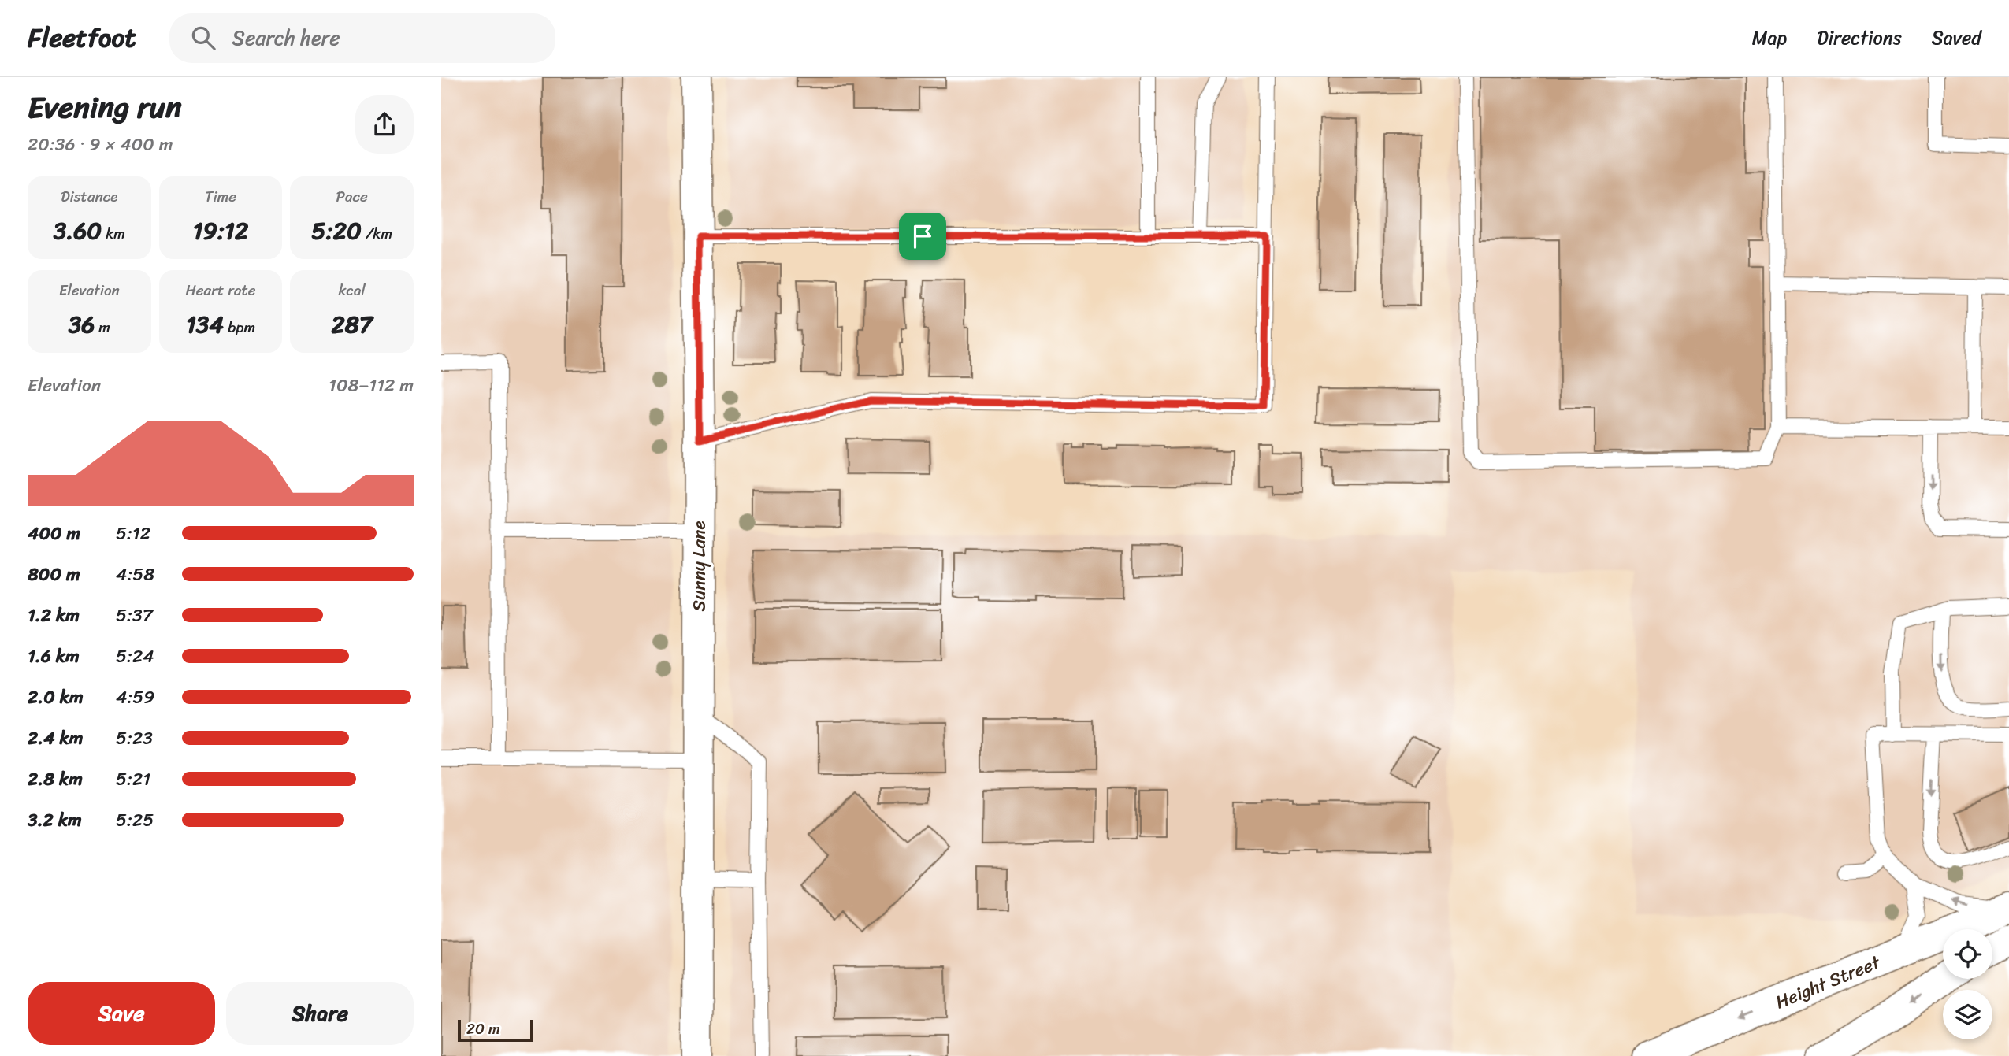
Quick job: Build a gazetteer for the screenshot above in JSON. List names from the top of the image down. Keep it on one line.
{"streets":{"main road":["Sunny Lane","Height Street"]},"scale_bar":"20 m","page":{"header":"Fleetfoot","search":"Search here","nav":["Map","Directions","Saved"],"heading":["Evening run","20:36 · 9 × 400 m"],"stats":[["Distance","3.60 km"],["Time","19:12"],["Pace","5:20 /km"],["Elevation","36 m"],["Heart rate","134 bpm"],["kcal","287"]],"chart":["Elevation","108–112 m"],"list":[{"name":"400 m","note":"5:12"},{"name":"800 m","note":"4:58"},{"name":"1.2 km","note":"5:37"},{"name":"1.6 km","note":"5:24"},{"name":"2.0 km","note":"4:59"},{"name":"2.4 km","note":"5:23"},{"name":"2.8 km","note":"5:21"},{"name":"3.2 km","note":"5:25"}],"buttons":["Save","Share"],"scale":"20 m"}}
